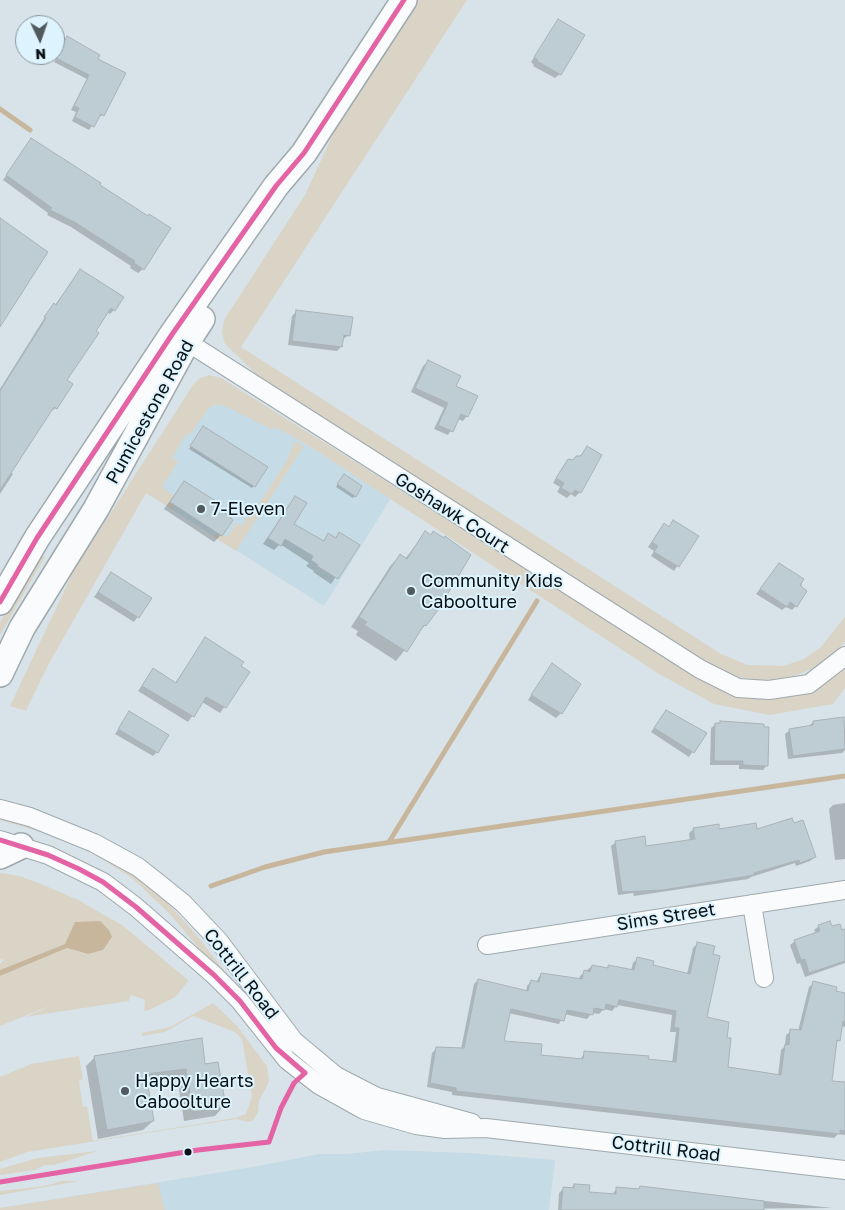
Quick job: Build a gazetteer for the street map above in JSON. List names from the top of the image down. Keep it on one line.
{"streets":{"main road":["Pumicestone Road"],"street":["Goshawk Court","Sims Street","Cottrill Road"]},"crossings":[["Pumicestone Road","Goshawk Court"]],"places":["7-Eleven","Community Kids Caboolture","Happy Hearts Caboolture"],"north":"bottom"}
